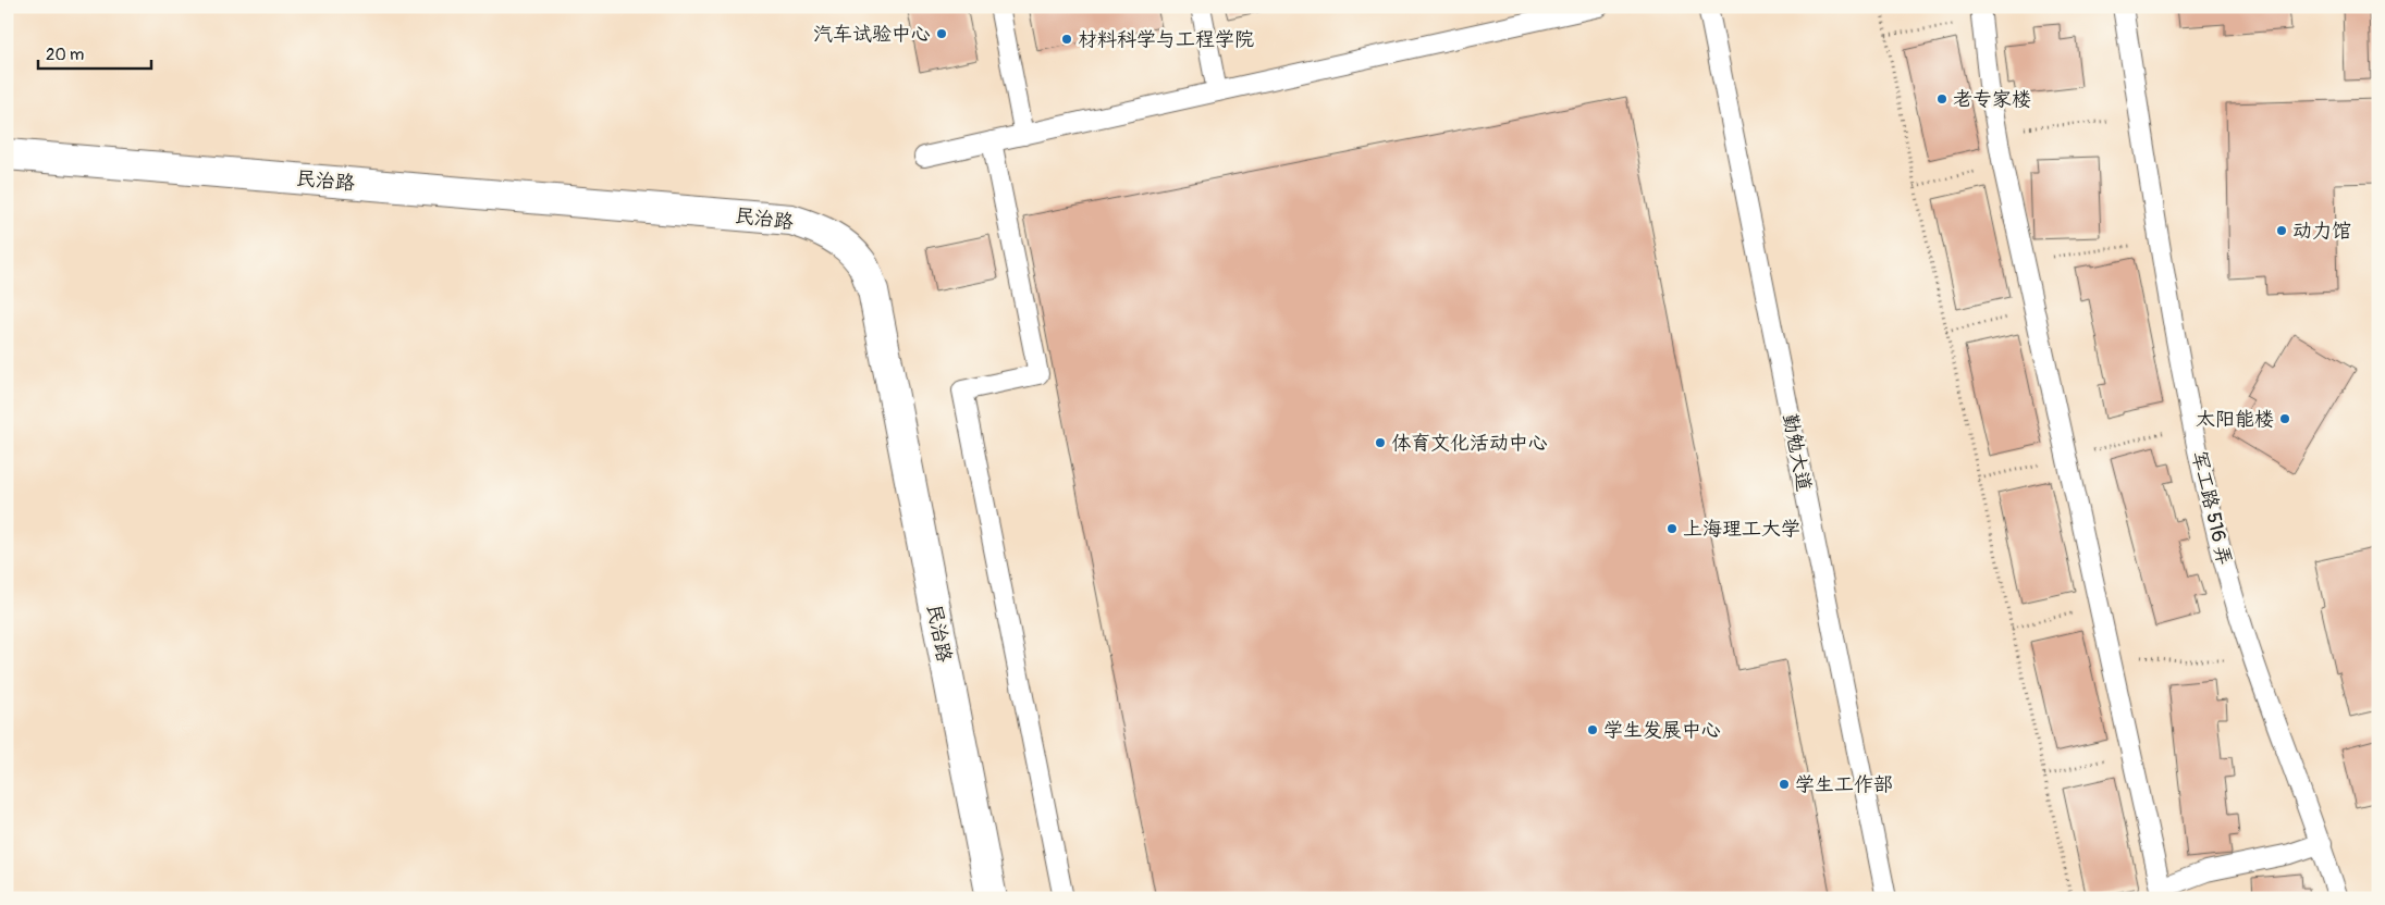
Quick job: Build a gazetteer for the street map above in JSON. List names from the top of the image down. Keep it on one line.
{"streets":{"street":["民治路"],"lane":["勤勉大道","军工路 516 弄"]},"places":["汽车试验中心","材料科学与工程学院","老专家楼","动力馆","太阳能楼","体育文化活动中心","上海理工大学","学生发展中心","学生工作部"],"scale_bar":"20 m"}
